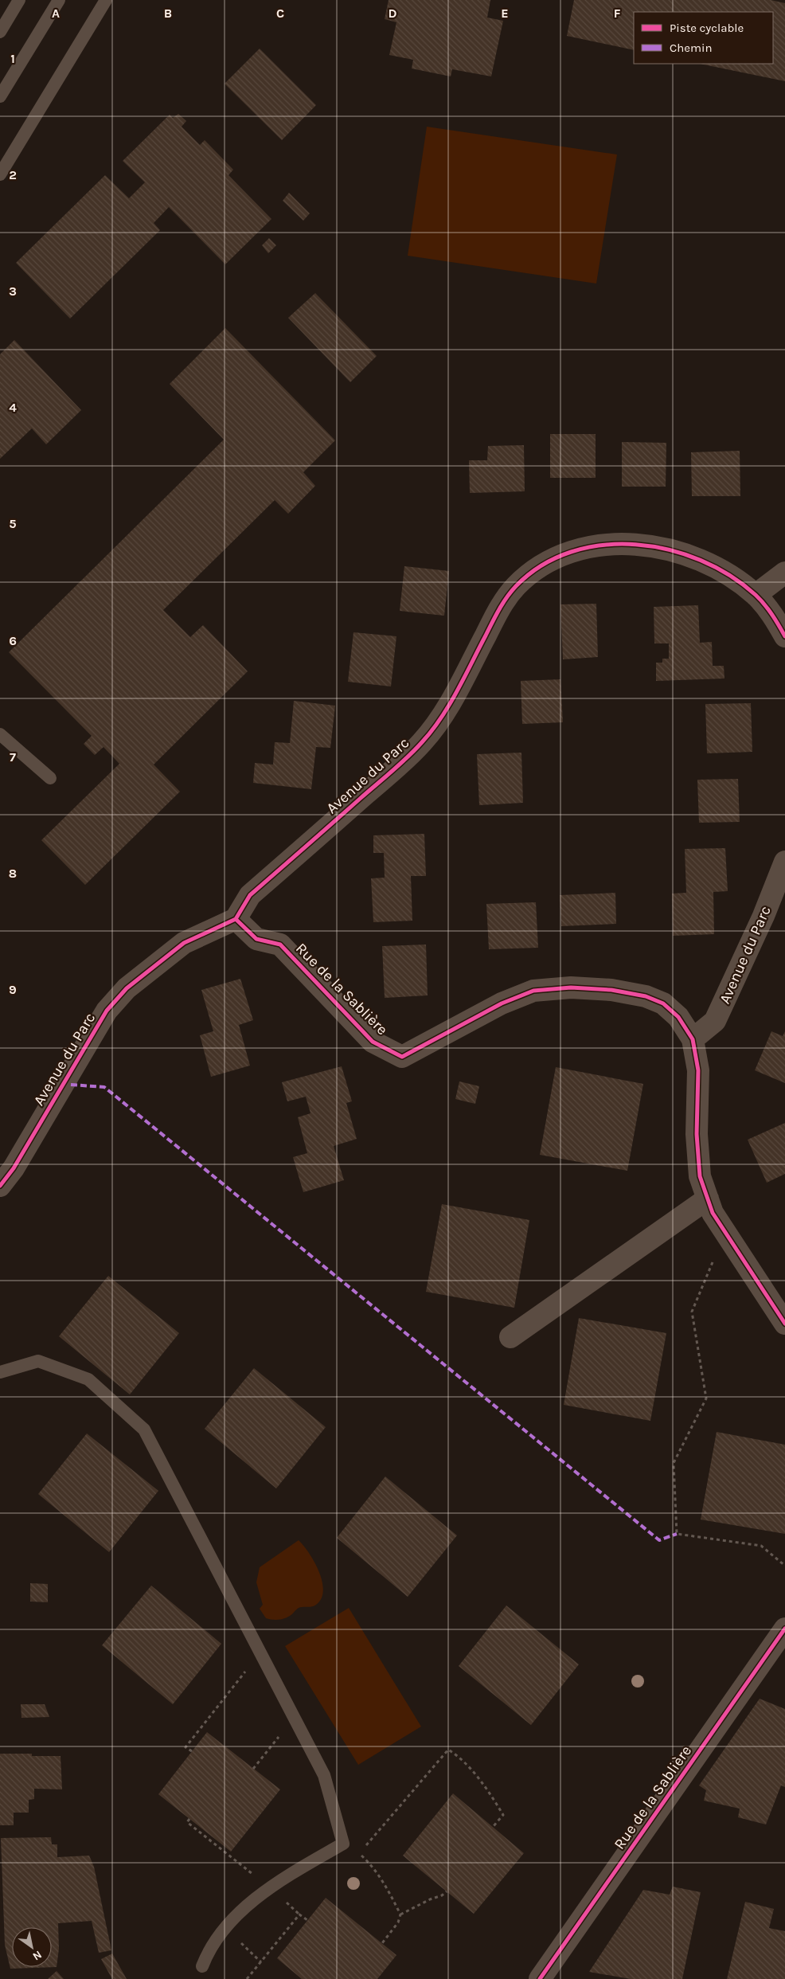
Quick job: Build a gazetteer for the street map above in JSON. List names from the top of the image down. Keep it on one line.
{"streets":{"street":["Avenue du Parc","Rue de la Sablière"]},"crossings":[["Avenue du Parc","Rue de la Sablière"]],"legend":["Piste cyclable","Chemin"],"north":"bottom right","grid":{"columns":["A","B","C","D","E","F"],"rows":["1","2","3","4","5","6","7","8","9"]}}
